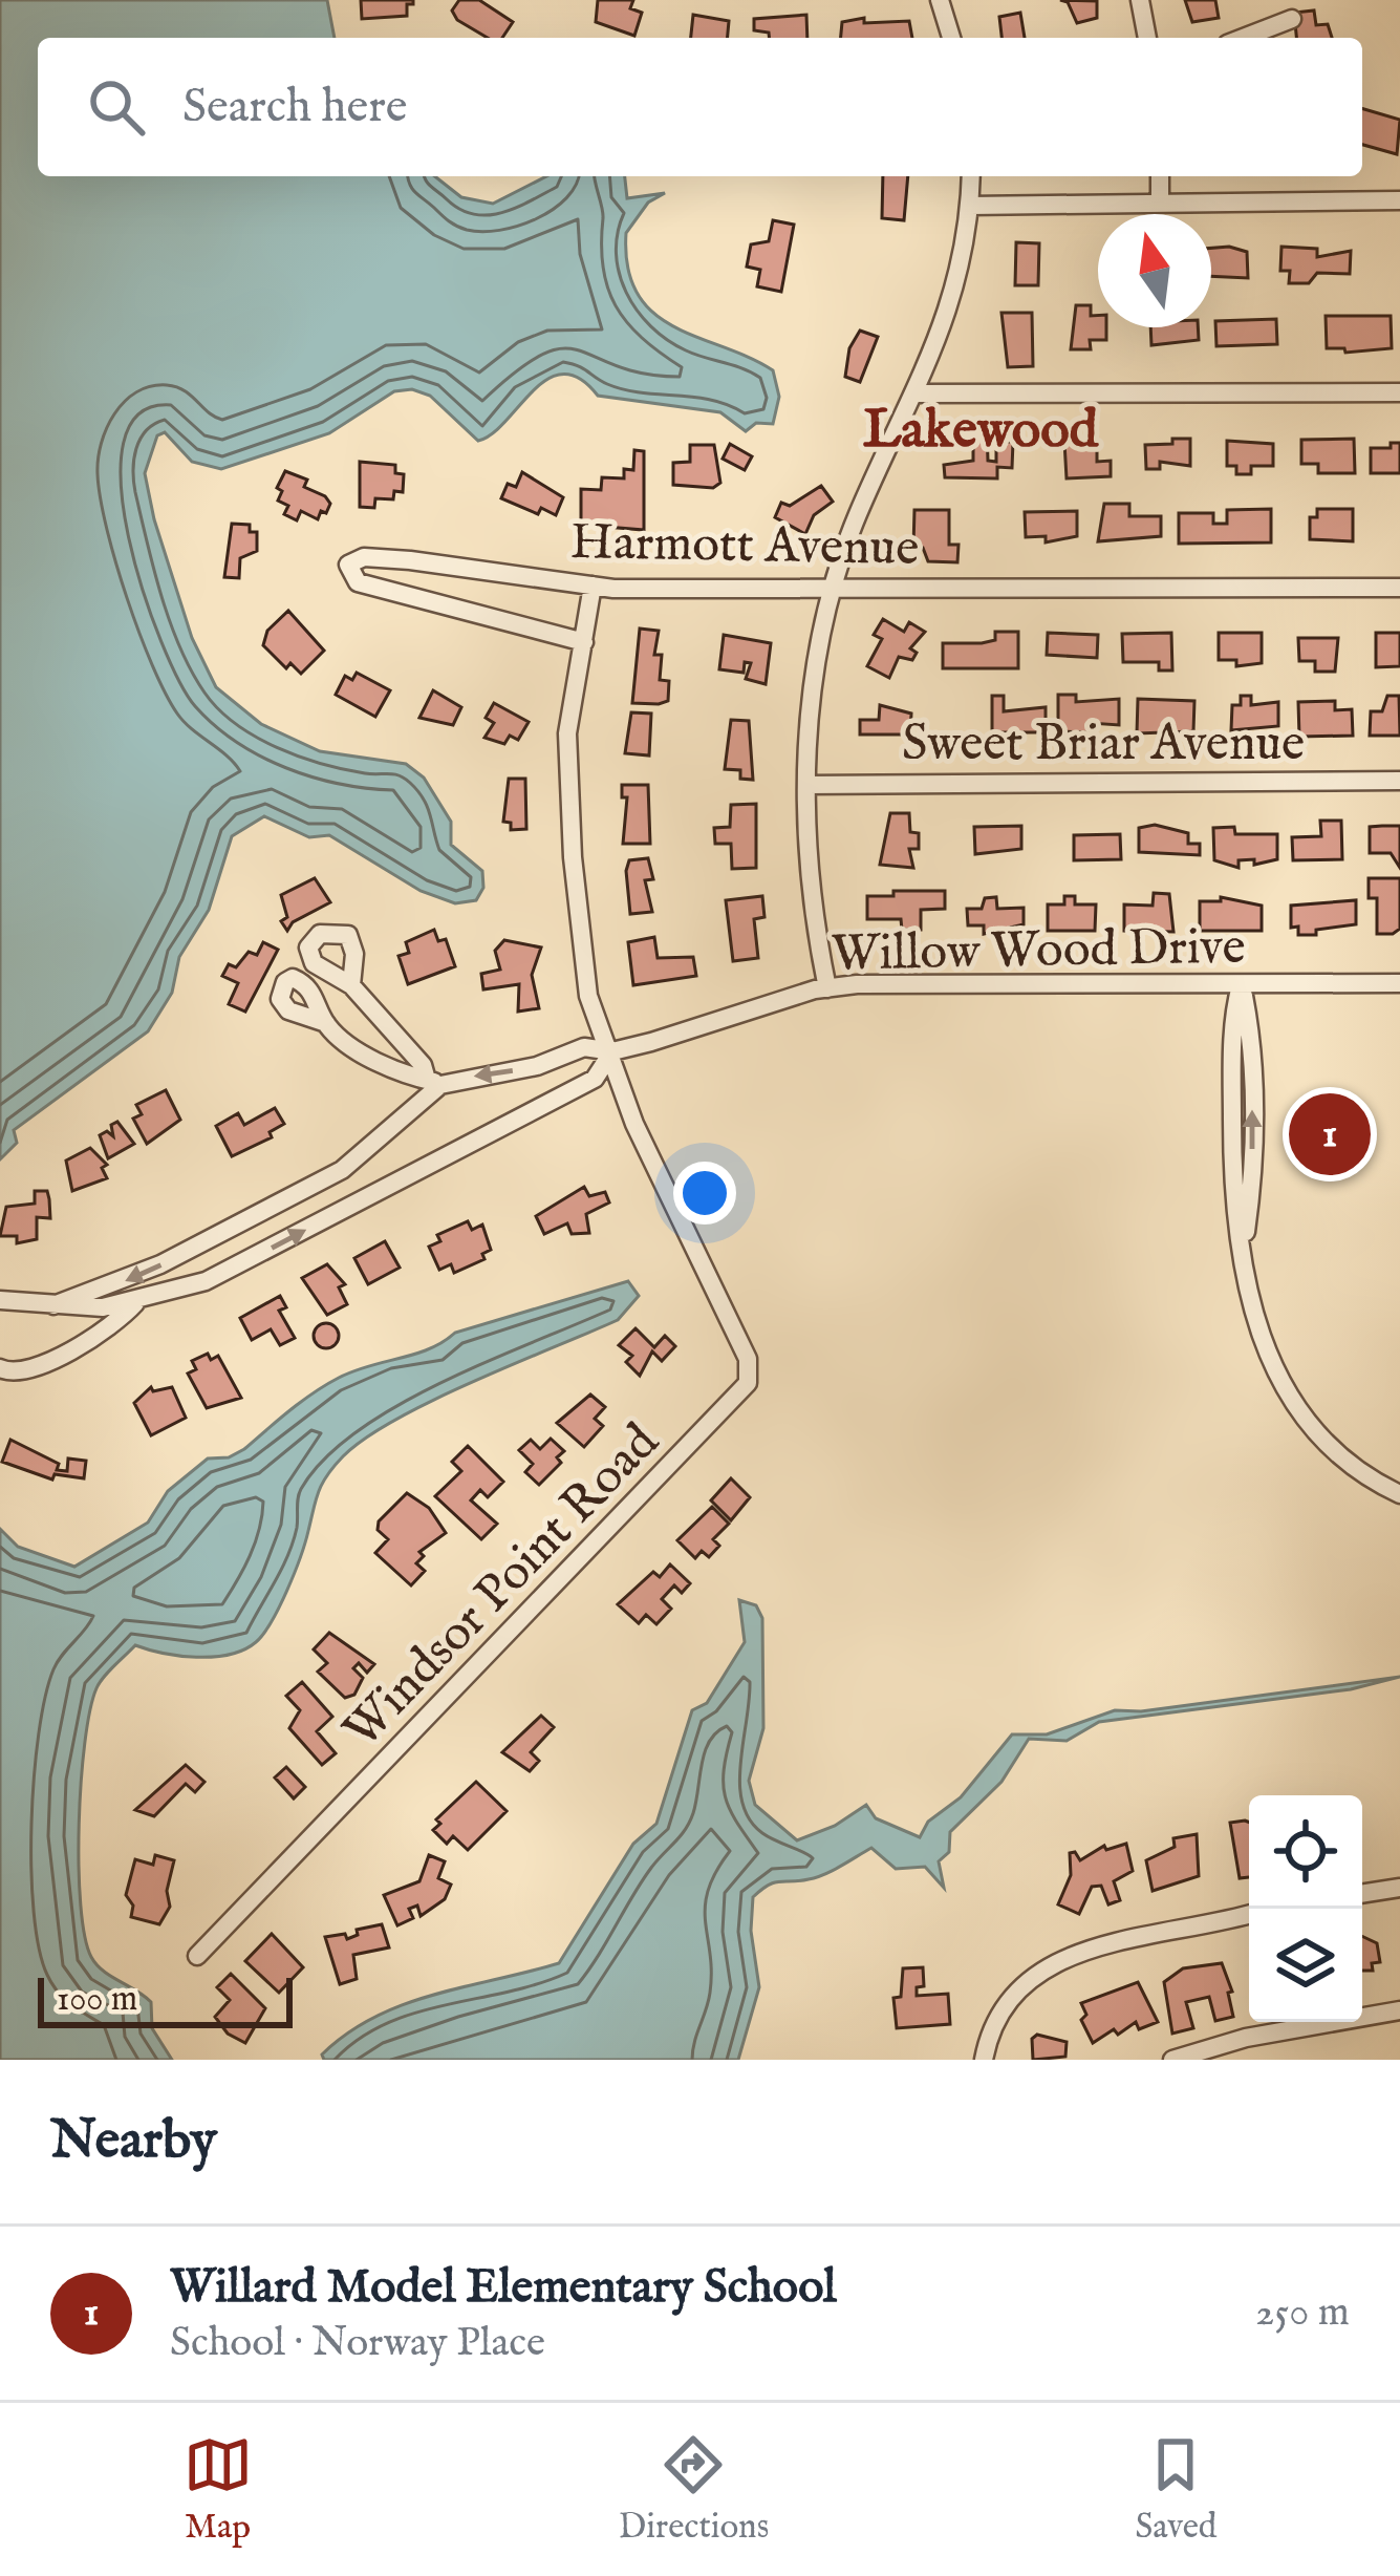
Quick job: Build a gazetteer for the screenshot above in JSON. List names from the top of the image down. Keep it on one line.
{"streets":{"street":["Harmott Avenue","Sweet Briar Avenue","Willow Wood Drive","Windsor Point Road"]},"crossings":[["Harmott Avenue","Windsor Point Road"],["Willow Wood Drive","Windsor Point Road"]],"districts":["Lakewood"],"scale_bar":"100 m","north":"top","page":{"search":"Search here","pins":"1","scale":"100 m","heading":"Nearby","list":[{"mark":"1","name":"Willard Model Elementary School","note":"School · Norway Place","value":"250 m"}],"nav":["Map","Directions","Saved"]}}
